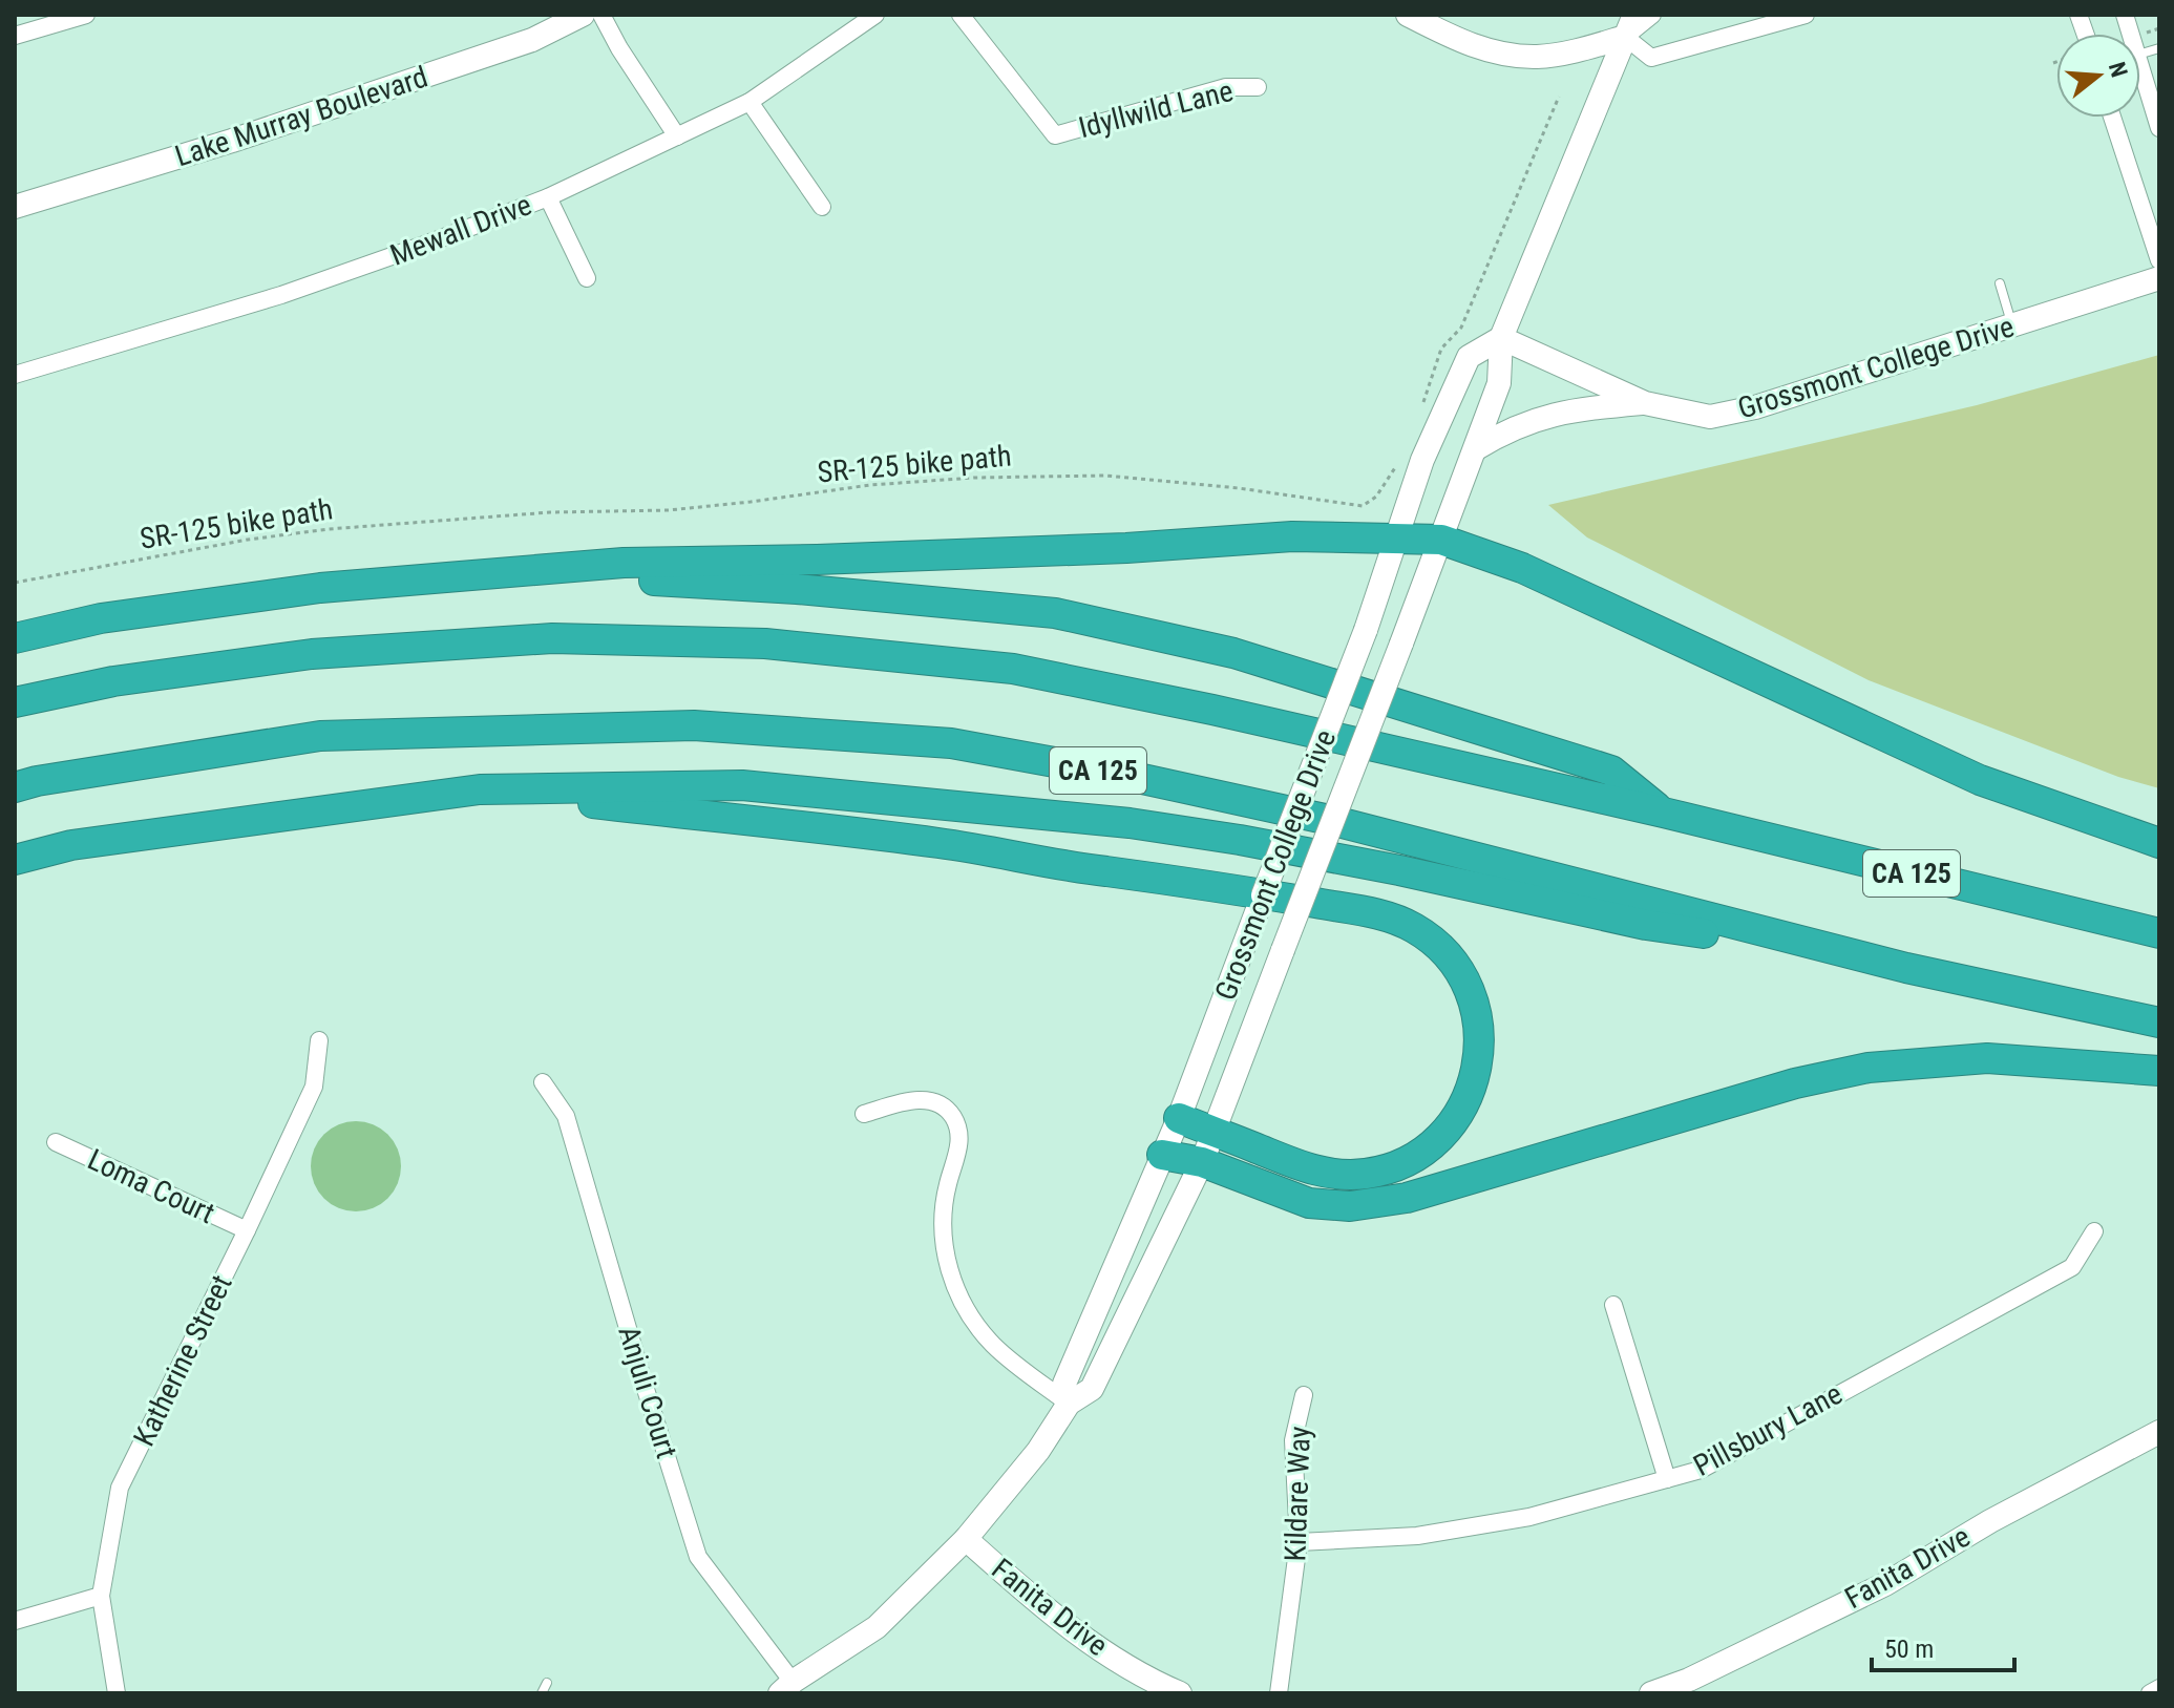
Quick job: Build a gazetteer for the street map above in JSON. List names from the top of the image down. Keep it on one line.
{"streets":{"highway":["CA 125"],"main road":["Lake Murray Boulevard","Grossmont College Drive","Fanita Drive"],"street":["Idyllwild Lane","Mewall Drive","Loma Court","Katherine Street","Anjuli Court","Pillsbury Lane","Kildare Way"],"path":["SR-125 bike path"]},"crossings":[["Grossmont College Drive","Anjuli Court"],["Grossmont College Drive","Fanita Drive"],["Loma Court","Katherine Street"],["Pillsbury Lane","Kildare Way"]],"scale_bar":"50 m","north":"right"}
